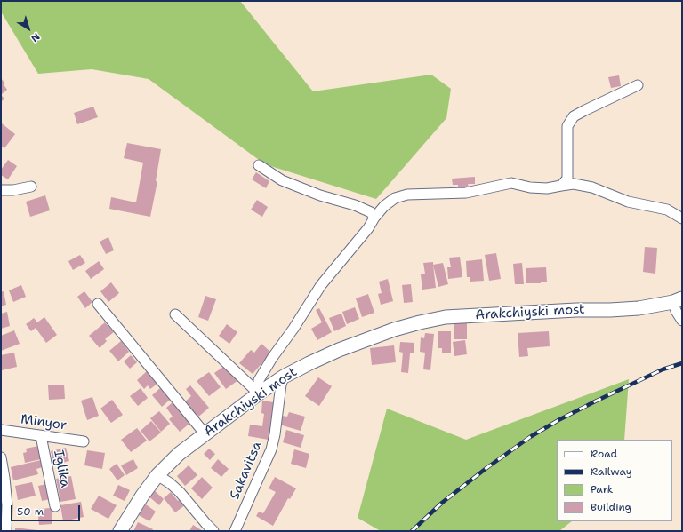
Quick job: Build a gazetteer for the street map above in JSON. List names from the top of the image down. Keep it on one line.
{"streets":{"main road":["Arakchiyski most"],"street":["Minyor","Iglika","Sakavitsa"]},"crossings":[["Arakchiyski most","Sakavitsa"],["Minyor","Iglika"]],"legend":["Road","Railway","Park","Building"],"scale_bar":"50 m","north":"bottom right"}
